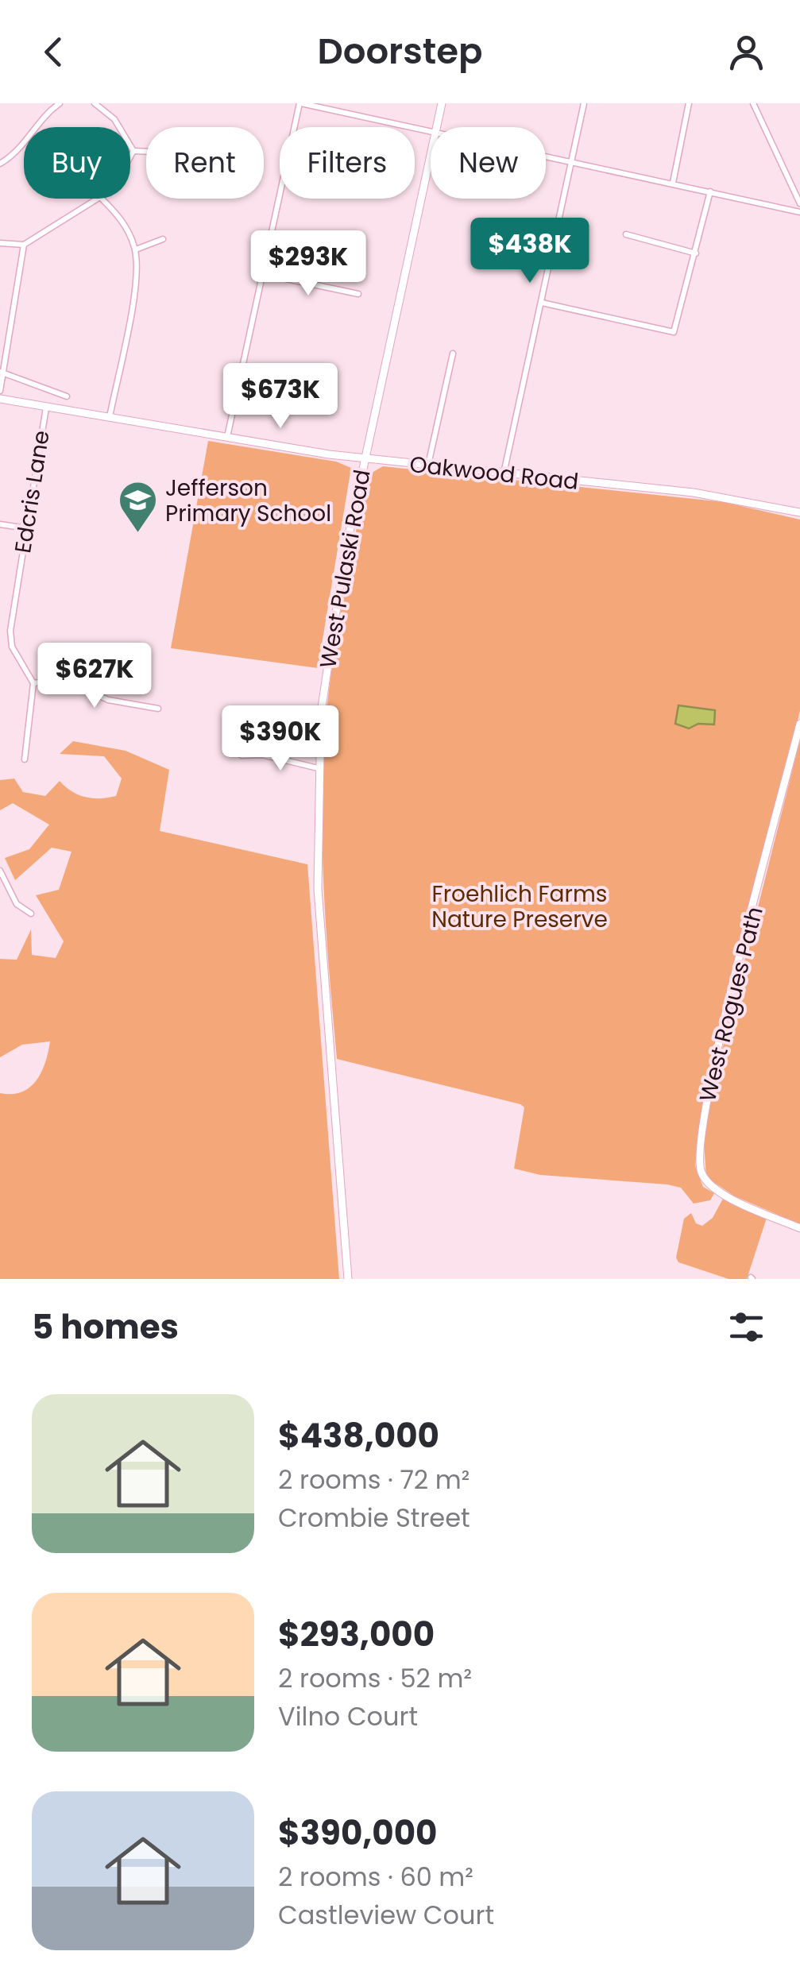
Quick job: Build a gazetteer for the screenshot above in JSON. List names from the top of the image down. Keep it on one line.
{"streets":{"main road":["Oakwood Road","West Pulaski Road","West Rogues Path"],"street":["Edcris Lane"]},"crossings":[["Oakwood Road","Edcris Lane"],["Oakwood Road","West Pulaski Road"]],"parks":["Froehlich Farms Nature Preserve"],"places":{"school or university":["Jefferson Primary School"]},"page":{"header":"Doorstep","chip":["Buy","Rent","Filters","New"],"price":["$438K","$293K","$673K","$627K","$390K"],"heading":"5 homes","list":[{"name":"$438,000","note":"2 rooms · 72 m² · Crombie Street"},{"name":"$293,000","note":"2 rooms · 52 m² · Vilno Court"},{"name":"$390,000","note":"2 rooms · 60 m² · Castleview Court"}]}}
